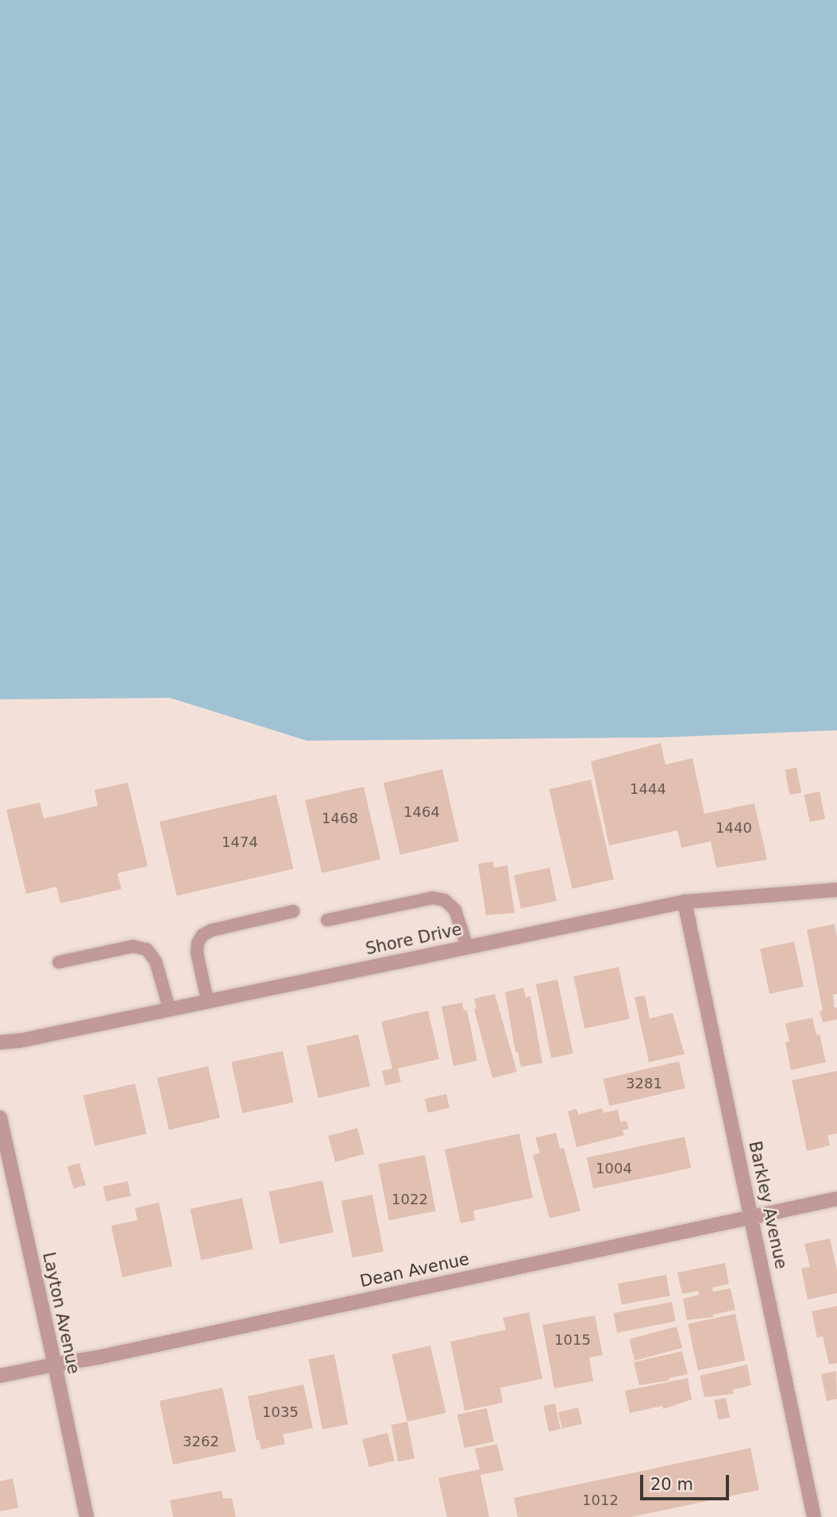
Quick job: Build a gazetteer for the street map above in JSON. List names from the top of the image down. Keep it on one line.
{"streets":{"street":["Shore Drive","Barkley Avenue","Dean Avenue","Layton Avenue"]},"crossings":[["Shore Drive","Barkley Avenue"],["Barkley Avenue","Dean Avenue"],["Dean Avenue","Layton Avenue"]],"house_numbers":["1444","1464","1468","1440","1474","3281","1004","1022","1015","1035","3262","1012"],"scale_bar":"20 m"}
